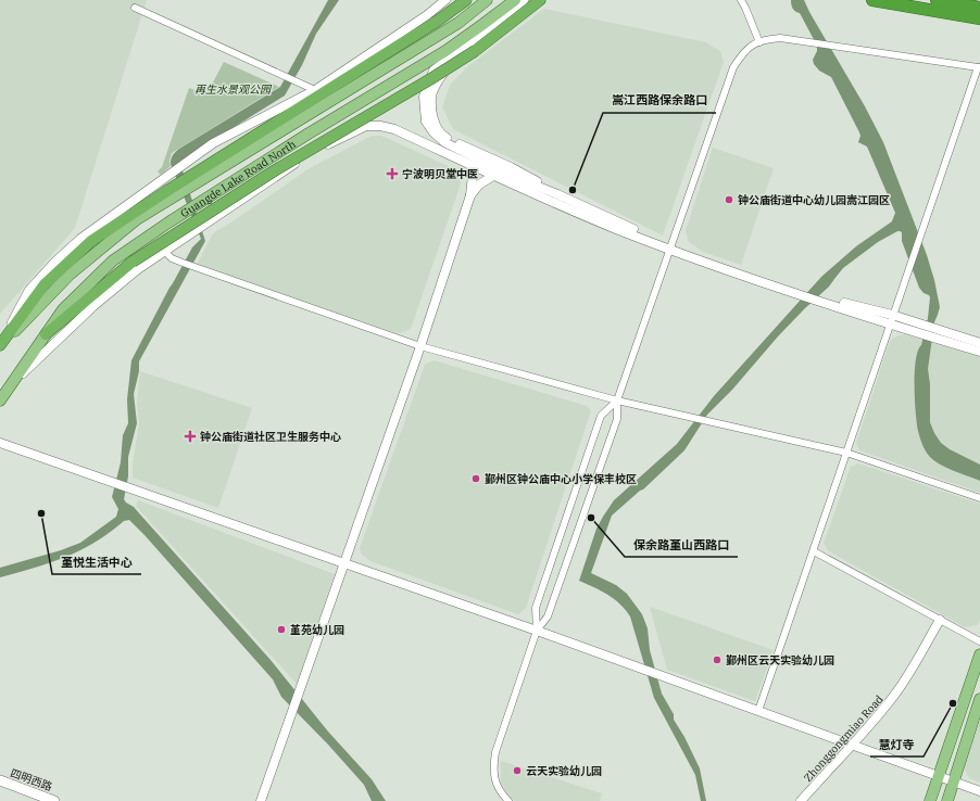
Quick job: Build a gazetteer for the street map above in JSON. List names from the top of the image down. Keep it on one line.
{"streets":{"main road":["Guangde Lake Road North","四明西路"],"street":["Zhonggongmiao Road"]},"parks":["再生水景观公园"],"places":{"health":["宁波明贝堂中医","钟公庙街道社区卫生服务中心"],"other":["嵩江西路保余路口","钟公庙街道中心幼儿园嵩江园区","鄞州区钟公庙中心小学保丰校区","堇悦生活中心","保余路堇山西路口","堇苑幼儿园","鄞州区云天实验幼儿园","慧灯寺","云天实验幼儿园"]}}
